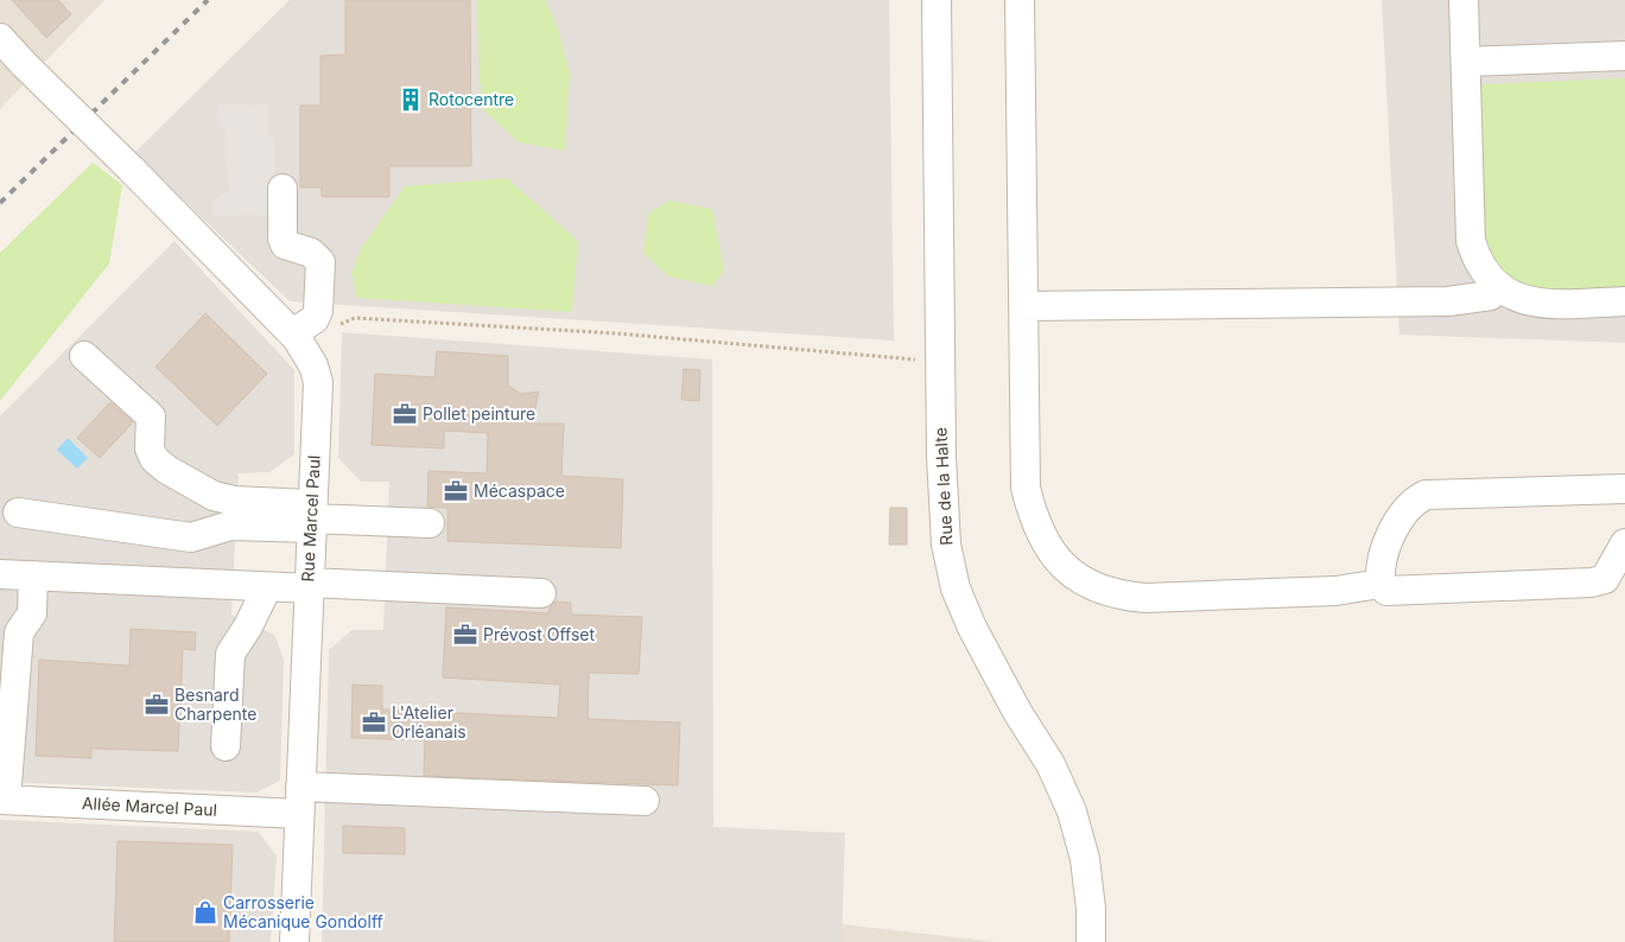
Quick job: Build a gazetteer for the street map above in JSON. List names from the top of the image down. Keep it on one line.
{"streets":{"street":["Rue de la Halte","Rue Marcel Paul","Allée Marcel Paul"]},"crossings":[["Rue Marcel Paul","Allée Marcel Paul"]],"places":{"building":["Rotocentre"],"office":["Pollet peinture","Mécaspace","Prévost Offset","Besnard Charpente","L'Atelier Orléanais"],"shop":["Carrosserie Mécanique Gondolff"]}}
